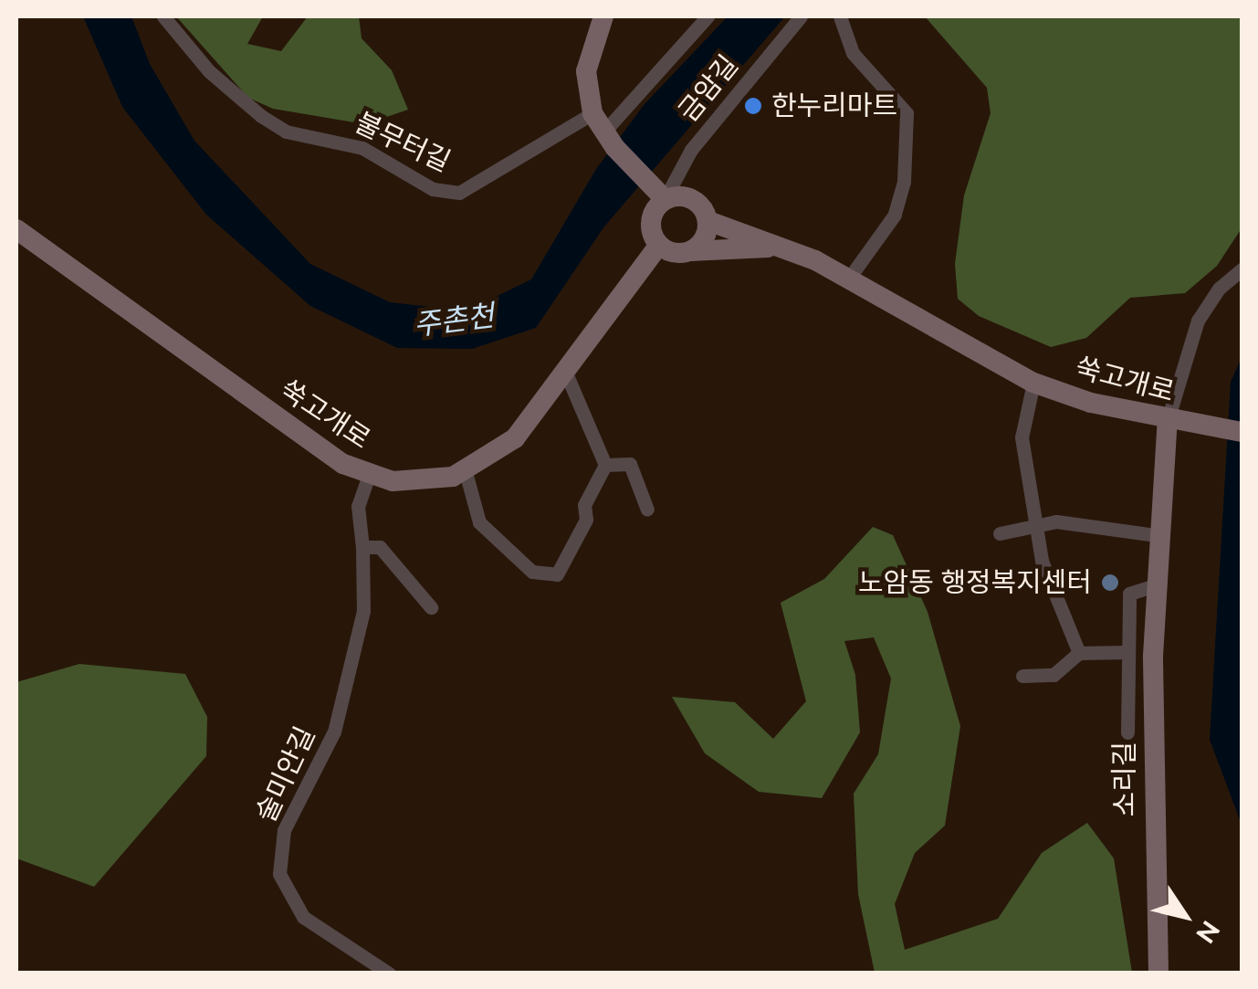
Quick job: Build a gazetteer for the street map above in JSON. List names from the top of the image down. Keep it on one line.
{"streets":{"main road":["쑥고개로","소리길"],"street":["금암길","불무터길","술미안길"]},"crossings":[["금암길","쑥고개로"],["쑥고개로","술미안길"],["쑥고개로","소리길"]],"water":["주촌천"],"places":["한누리마트","노암동 행정복지센터"],"north":"bottom right"}
